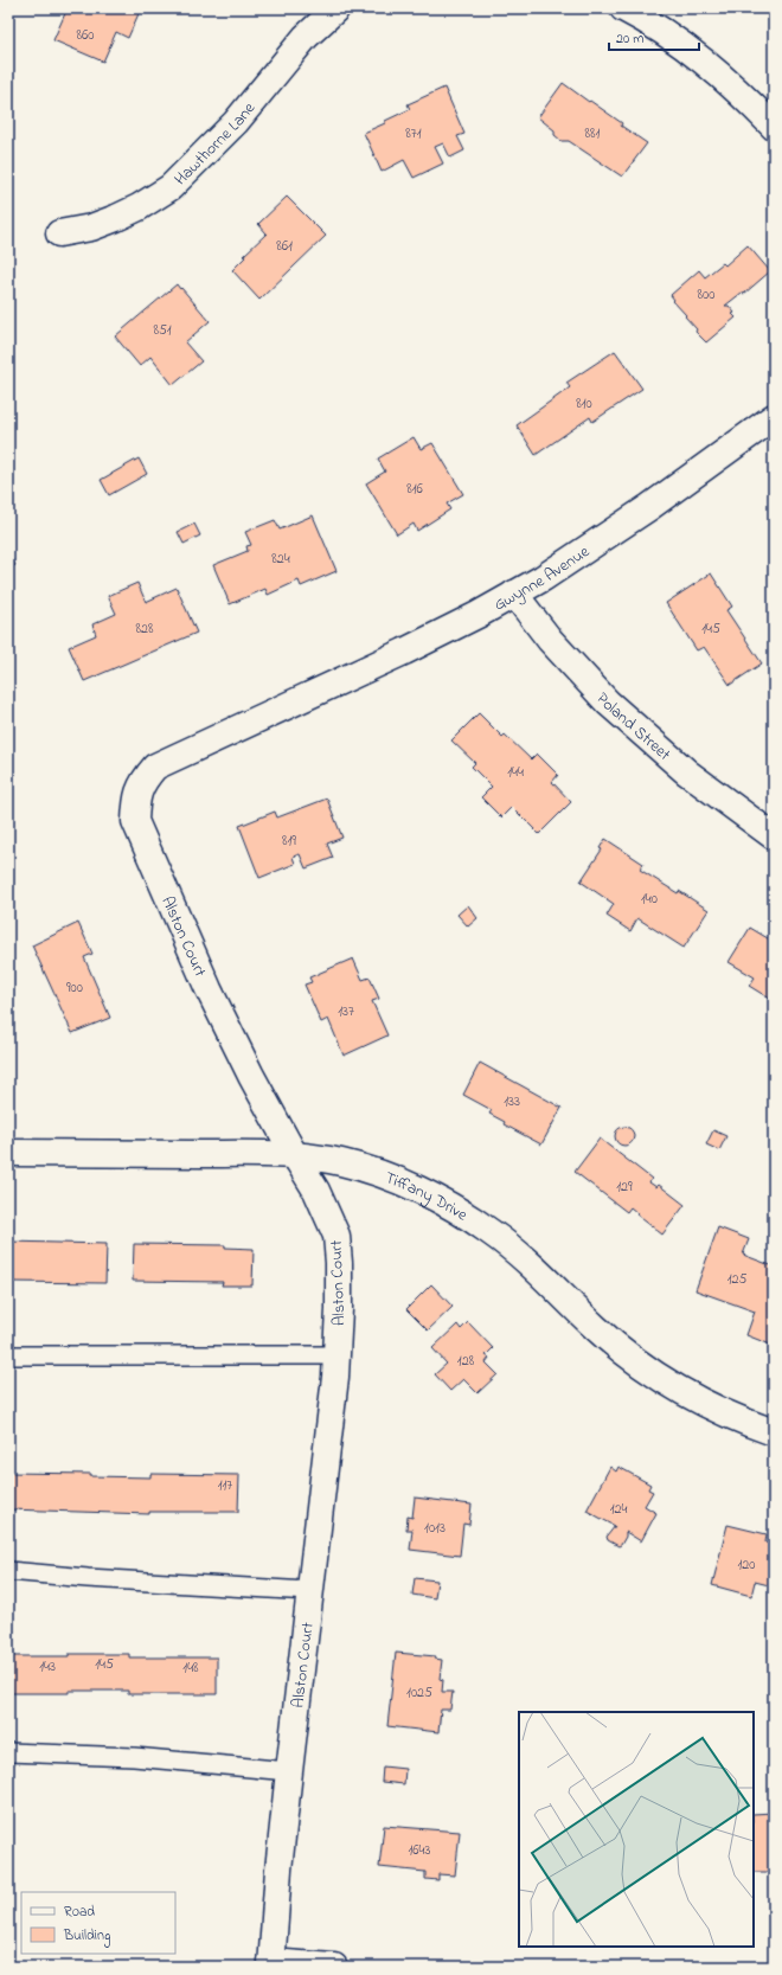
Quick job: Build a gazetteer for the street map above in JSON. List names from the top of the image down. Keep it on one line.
{"streets":{"street":["Hawthorne Lane","Gwynne Avenue","Poland Street","Alston Court","Tiffany Drive"]},"crossings":[["Gwynne Avenue","Poland Street"],["Gwynne Avenue","Alston Court"],["Alston Court","Tiffany Drive"]],"house_numbers":["860","871","881","861","800","851","810","816","824","828","145","144","819","140","900","137","133","129","125","128","117","124","1013","120","145","143","148","1025","1643"],"legend":["Road","Building"],"scale_bar":"20 m"}
